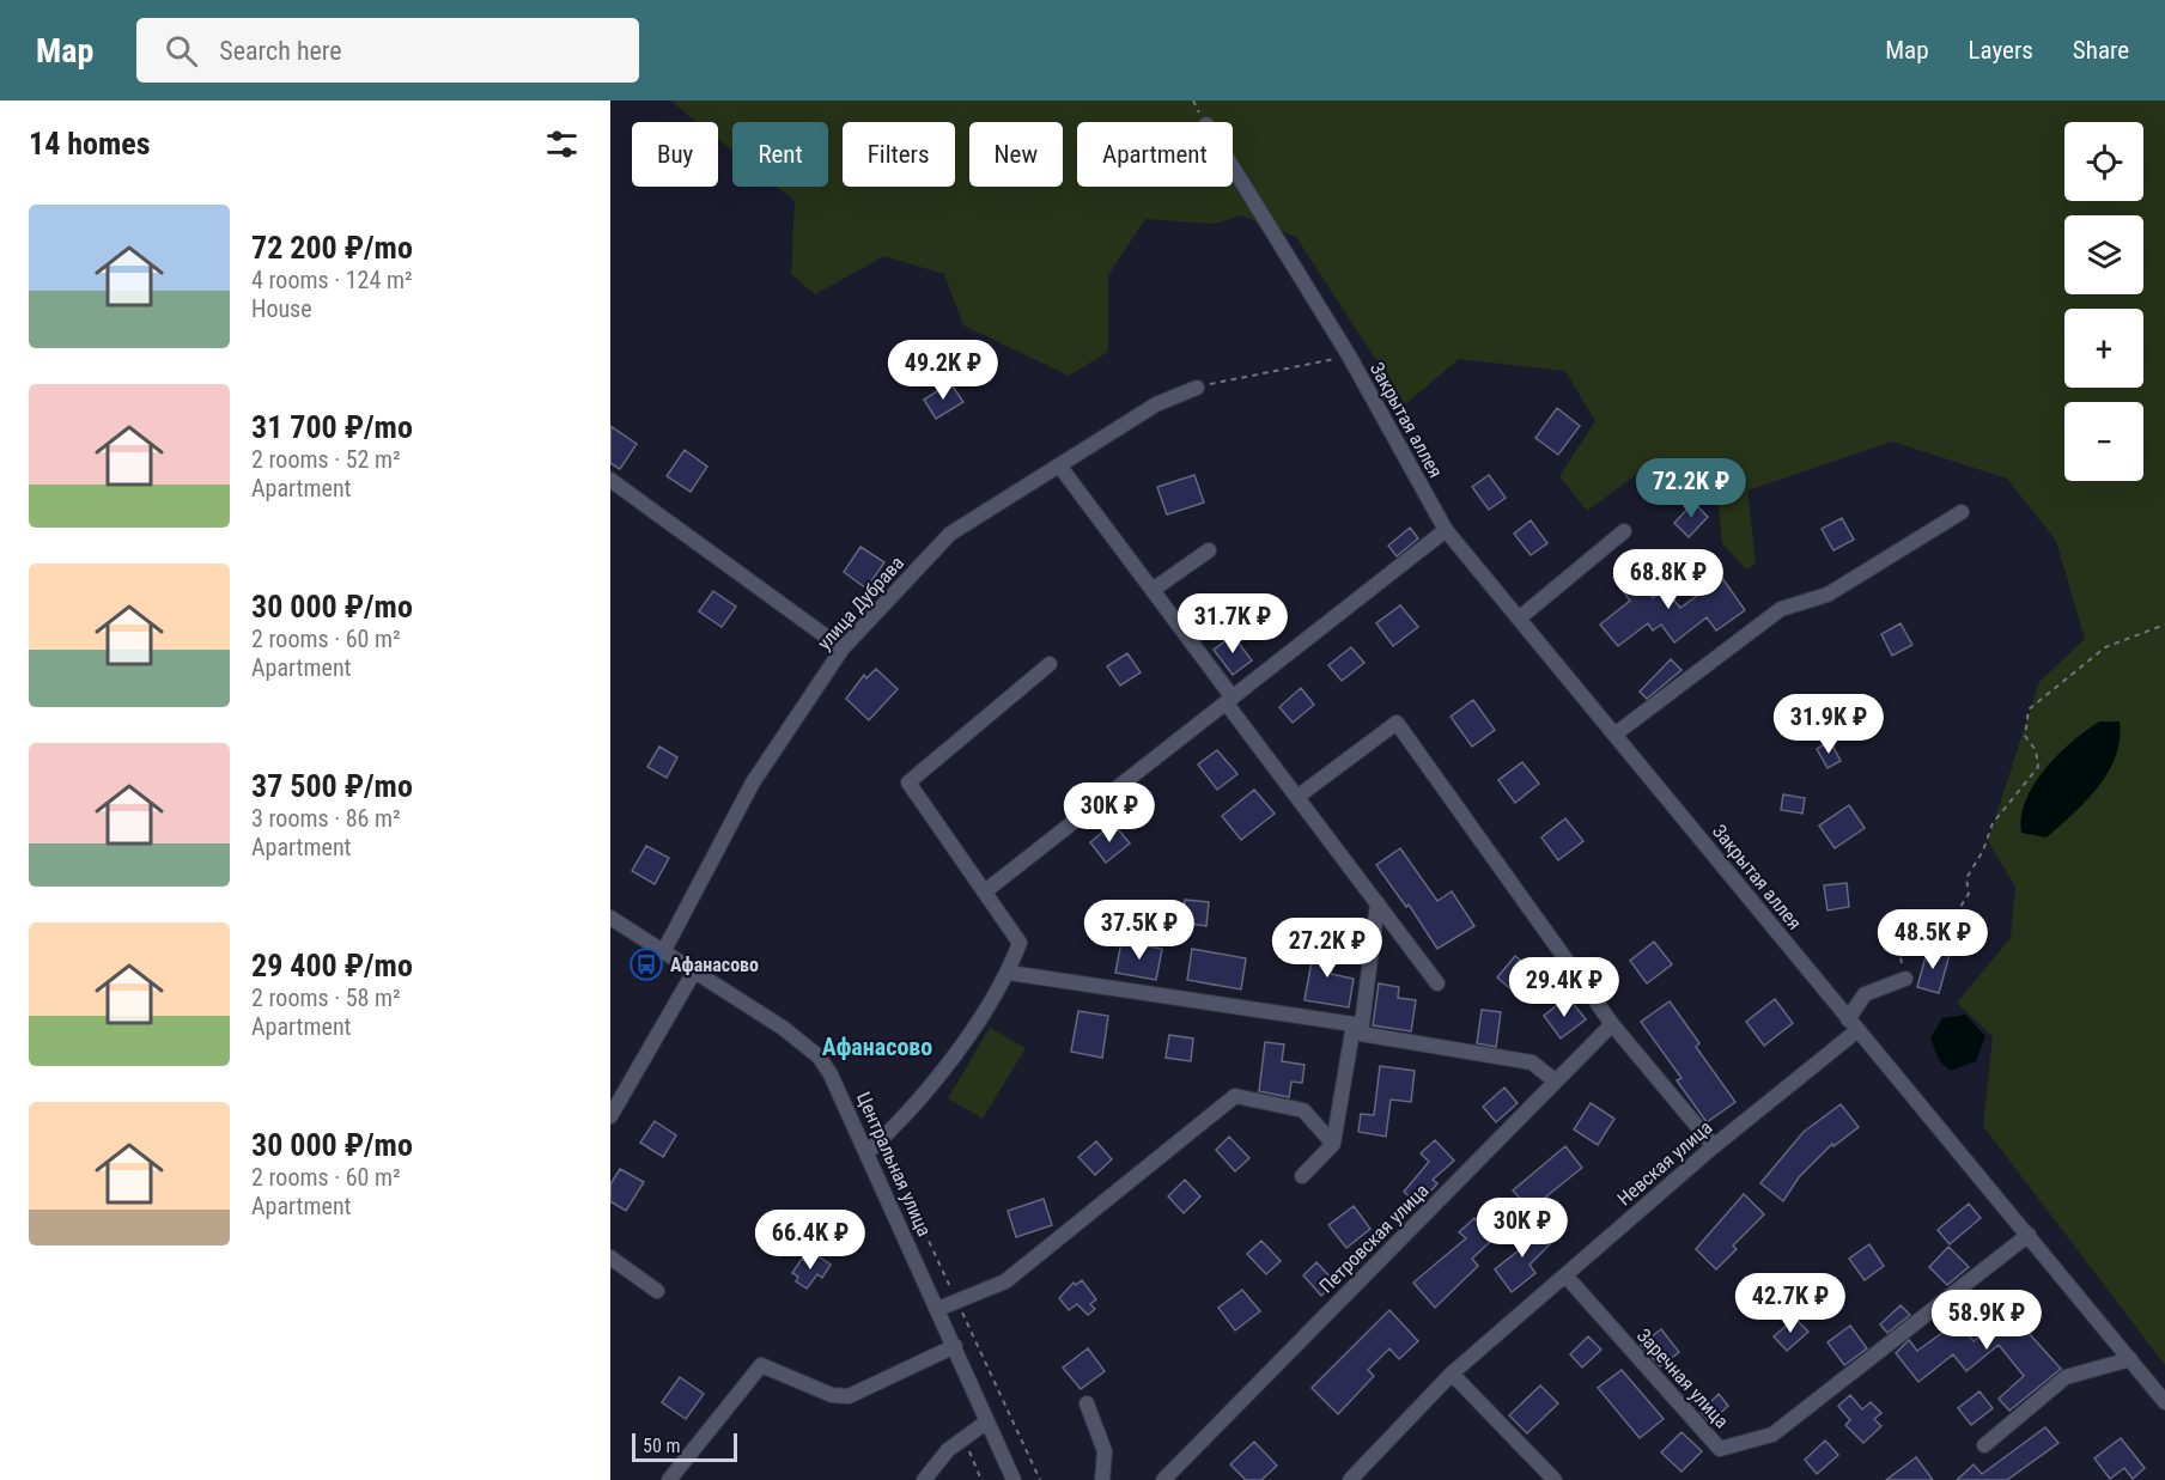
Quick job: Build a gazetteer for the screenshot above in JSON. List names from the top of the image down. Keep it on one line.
{"streets":{"street":["Закрытая аллея","улица Дубрава","Невская улица","Центральная улица","Петровская улица","Заречная улица"]},"crossings":[["Закрытая аллея","Невская улица"],["Закрытая аллея","Заречная улица"],["улица Дубрава","Центральная улица"],["Невская улица","Заречная улица"]],"districts":["Афанасово"],"places":{"bus stop":["Афанасово"]},"scale_bar":"50 m","page":{"header":"Map","search":"Search here","nav":["Map","Layers","Share"],"heading":"14 homes","map_buttons":["+","−"],"chip":["Buy","Rent","Filters","New","Apartment"],"list":[{"name":"72 200 ₽/mo","note":"4 rooms · 124 m² · House"},{"name":"31 700 ₽/mo","note":"2 rooms · 52 m² · Apartment"},{"name":"30 000 ₽/mo","note":"2 rooms · 60 m² · Apartment"},{"name":"37 500 ₽/mo","note":"3 rooms · 86 m² · Apartment"},{"name":"29 400 ₽/mo","note":"2 rooms · 58 m² · Apartment"},{"name":"30 000 ₽/mo","note":"2 rooms · 60 m² · Apartment"}],"price":["49.2K ₽","72.2K ₽","68.8K ₽","31.7K ₽","31.9K ₽","30K ₽","37.5K ₽","48.5K ₽","27.2K ₽","29.4K ₽","30K ₽","66.4K ₽","42.7K ₽","58.9K ₽"],"scale":"50 m"}}
